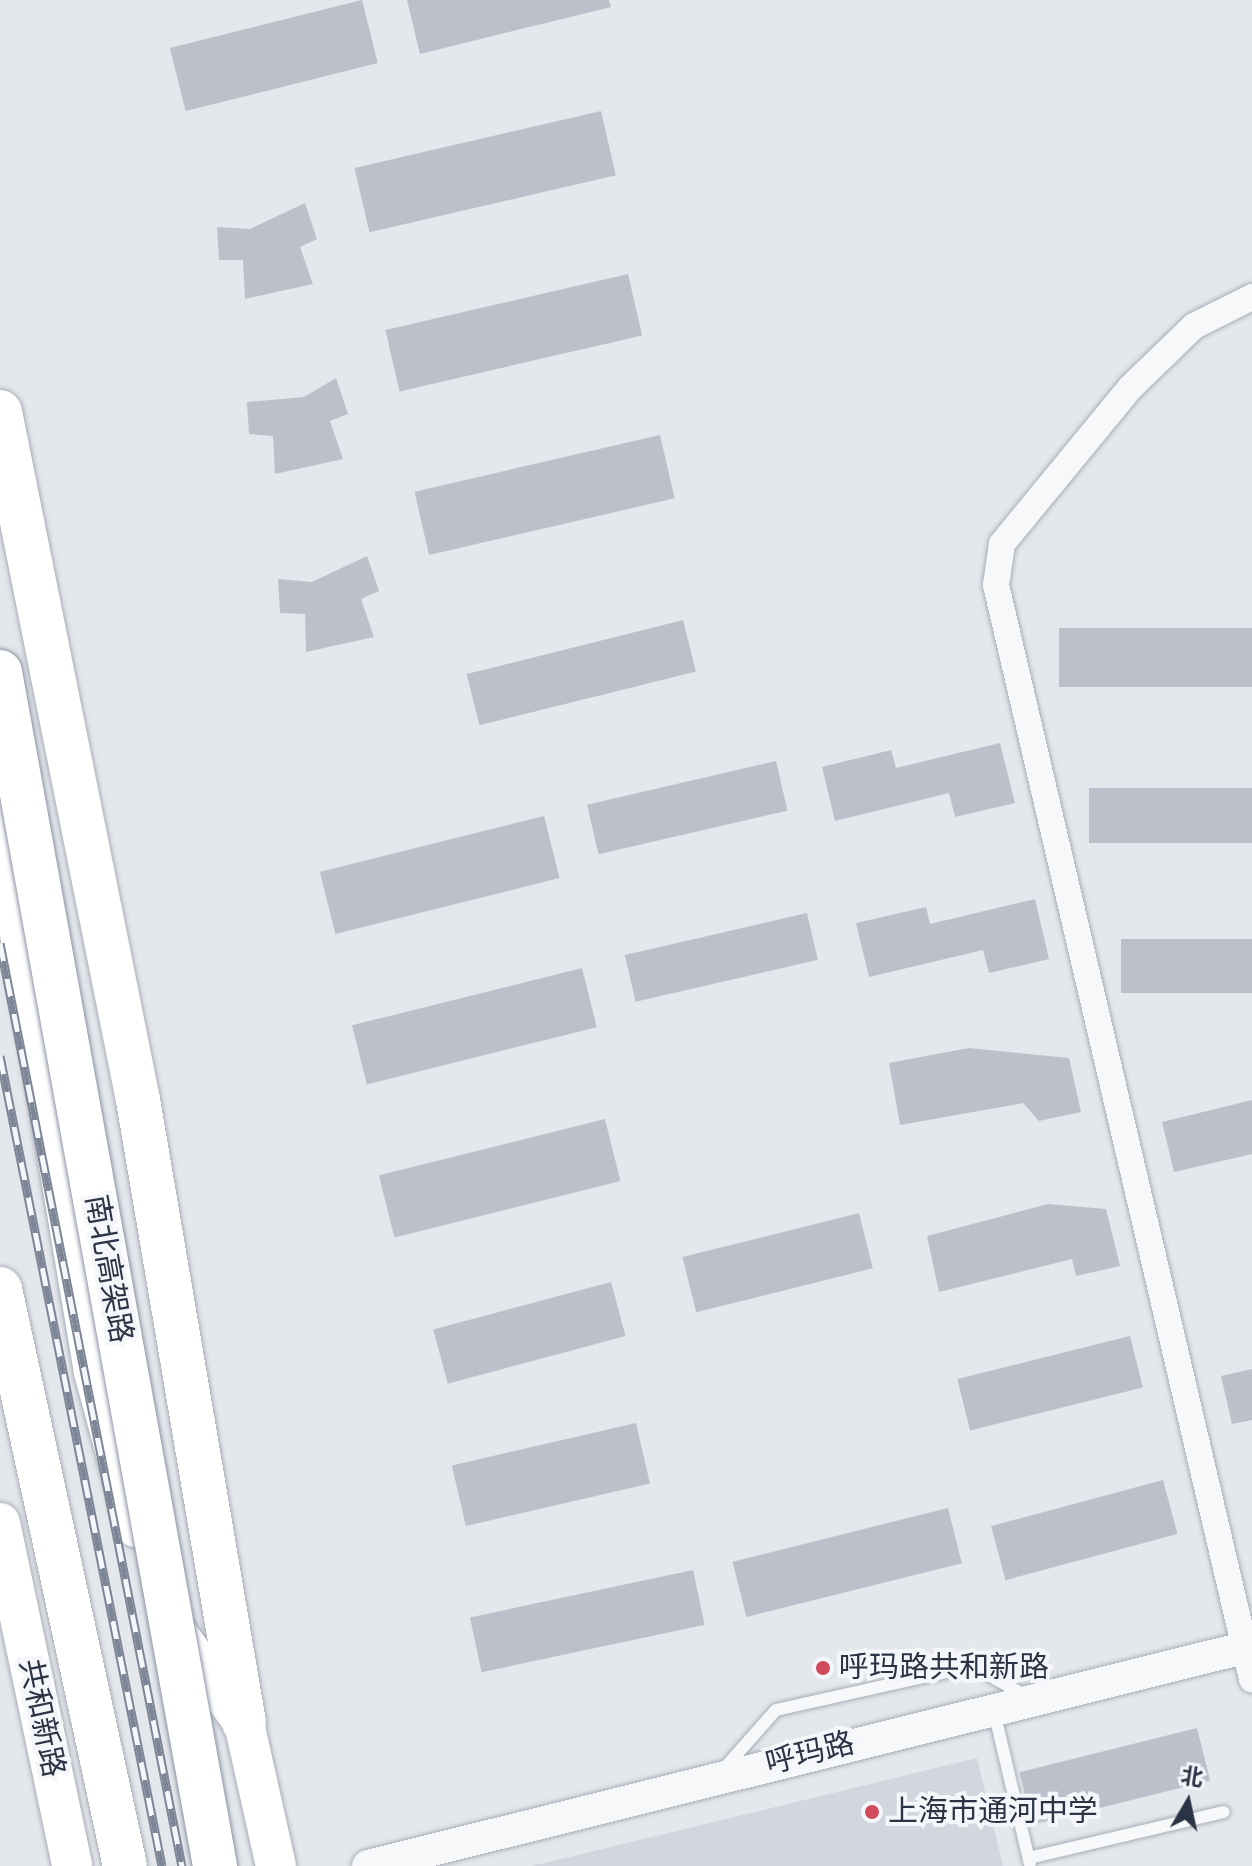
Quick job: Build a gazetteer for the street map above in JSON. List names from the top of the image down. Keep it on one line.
{"streets":{"highway":["南北高架路"],"main road":["共和新路"],"street":["呼玛路"]},"places":["呼玛路共和新路","上海市通河中学"],"north":"top"}
